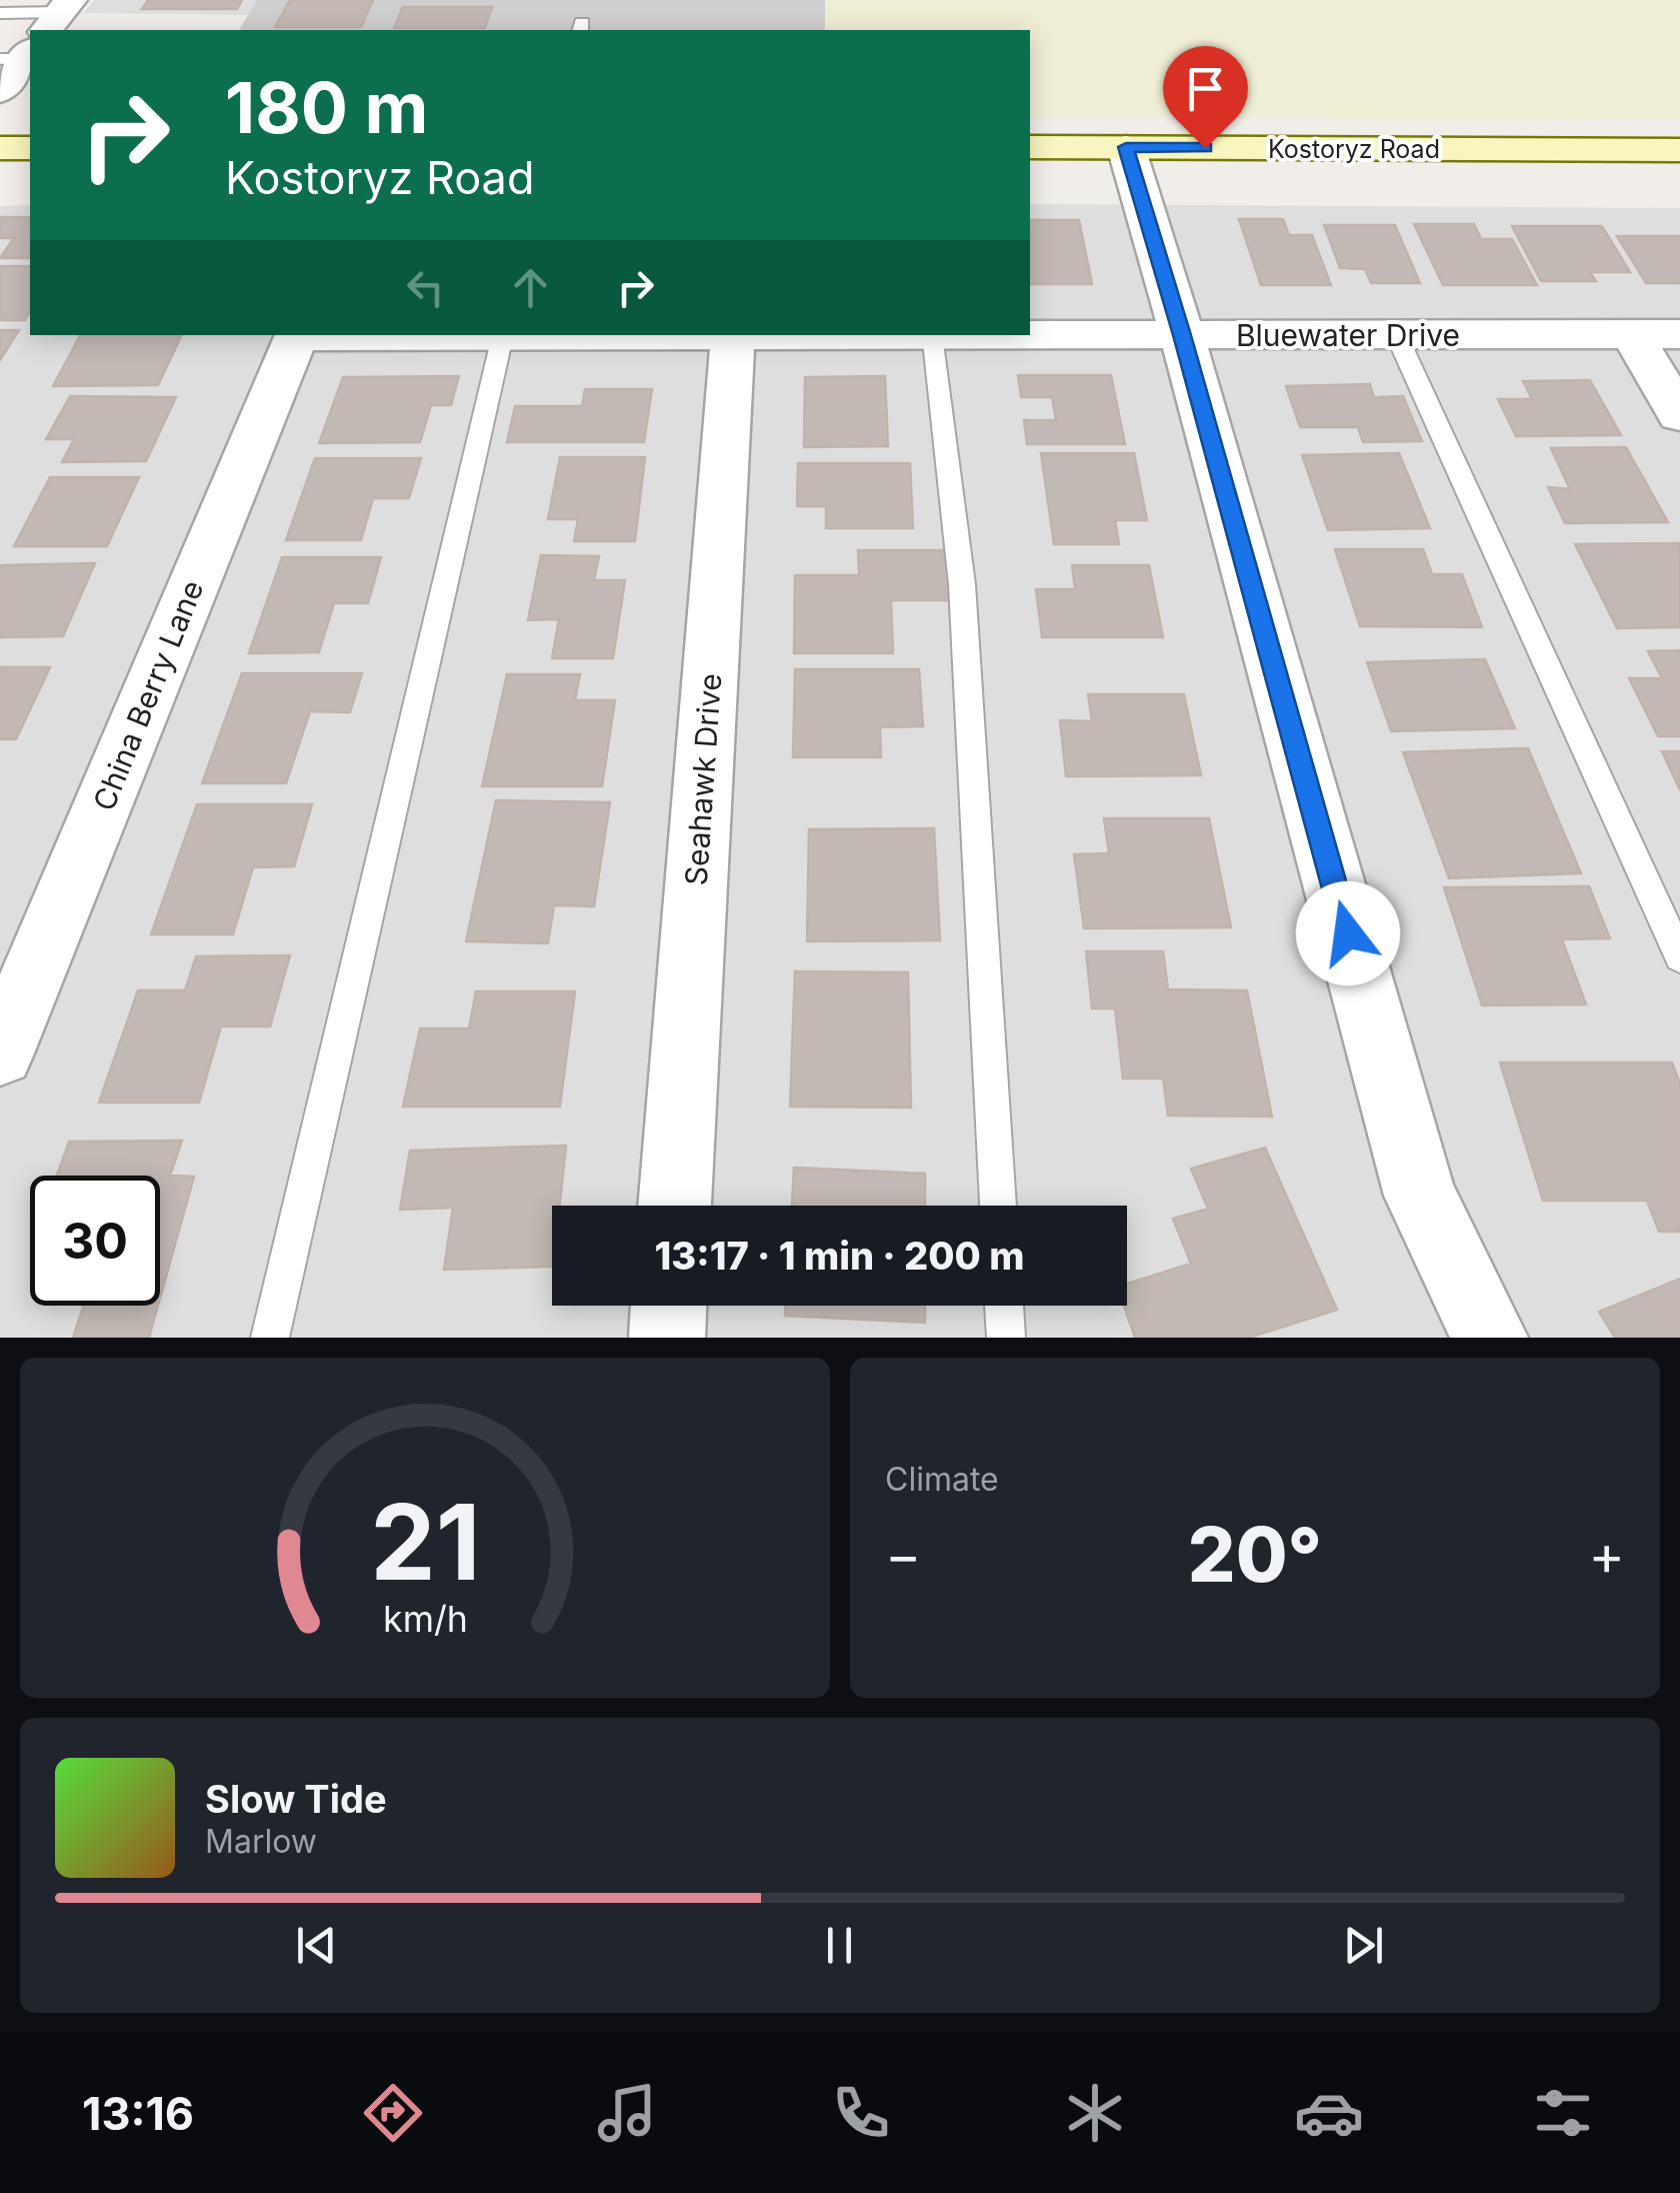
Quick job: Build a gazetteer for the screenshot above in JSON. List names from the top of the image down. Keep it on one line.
{"streets":{"main road":["Kostoryz Road"],"street":["Bluewater Drive","China Berry Lane","Seahawk Drive"]},"crossings":[["Bluewater Drive","China Berry Lane"],["Bluewater Drive","Seahawk Drive"]],"page":{"turn":["180 m","Kostoryz Road"],"limit":"30","trip":"13:17 · 1 min · 200 m","tile":"Climate","heat":["−","20°","+"],"song":["Slow Tide","Marlow"],"tabs":"13:16","gauge":["21","km/h"]}}
